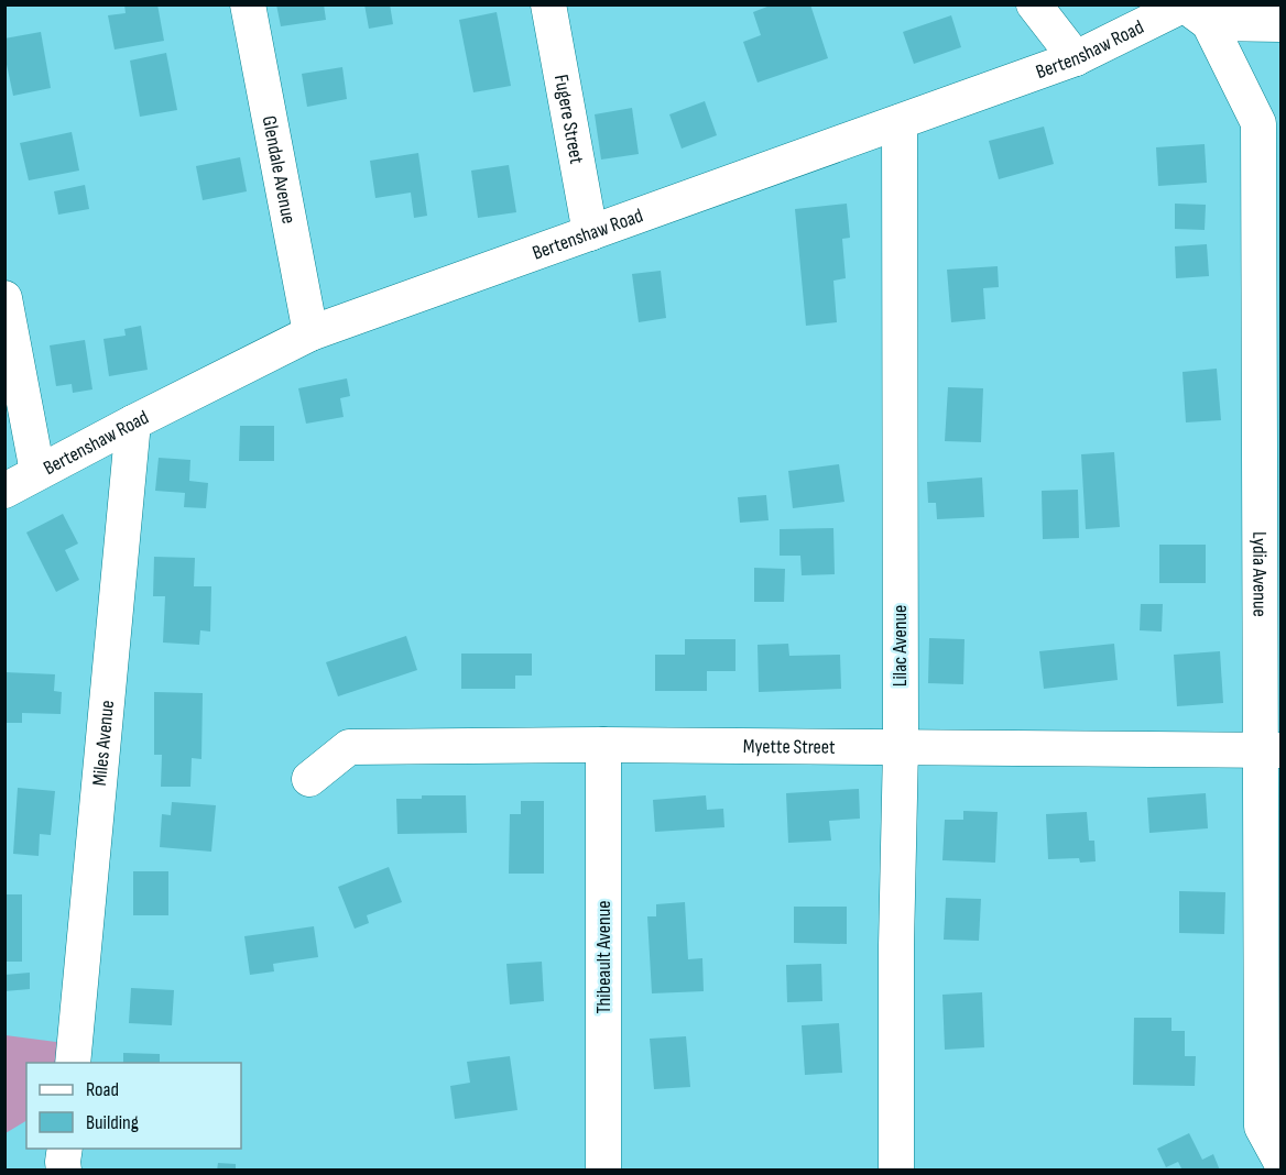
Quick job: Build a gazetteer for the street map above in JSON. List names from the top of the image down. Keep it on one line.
{"streets":{"street":["Bertenshaw Road","Fugere Street","Glendale Avenue","Lydia Avenue","Lilac Avenue","Miles Avenue","Myette Street","Thibeault Avenue"]},"crossings":[["Bertenshaw Road","Fugere Street"],["Bertenshaw Road","Glendale Avenue"],["Bertenshaw Road","Lydia Avenue"],["Bertenshaw Road","Lilac Avenue"],["Bertenshaw Road","Miles Avenue"],["Lydia Avenue","Myette Street"],["Lilac Avenue","Myette Street"],["Myette Street","Thibeault Avenue"]],"legend":["Road","Building"]}
